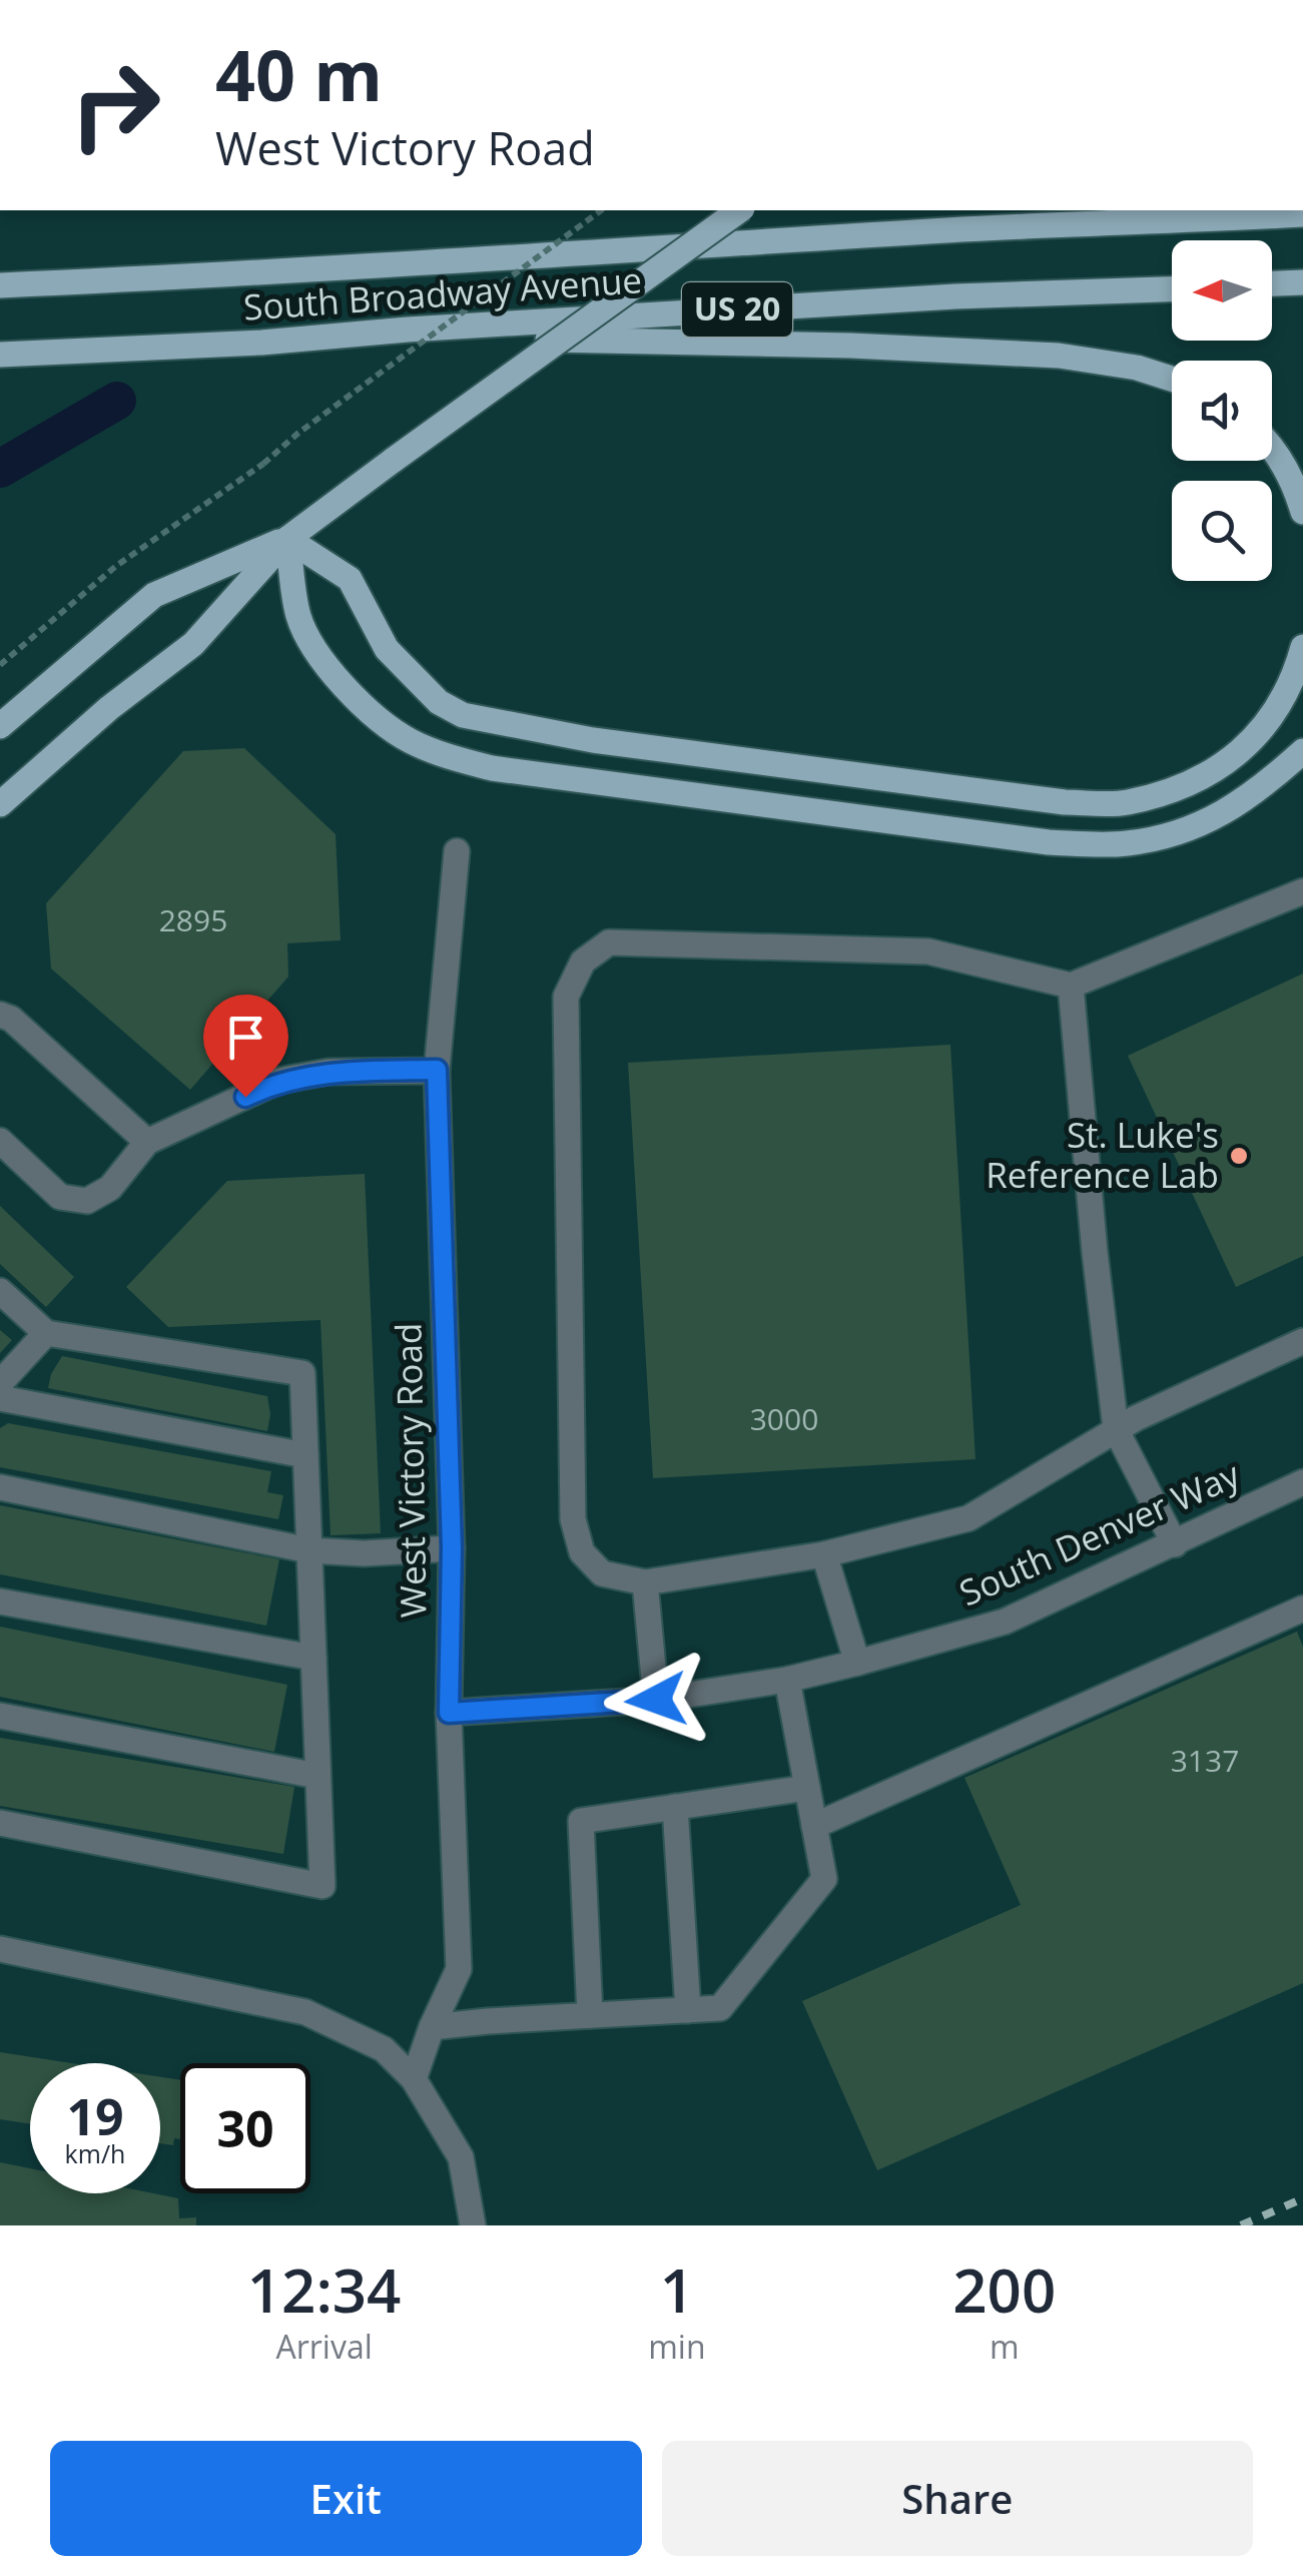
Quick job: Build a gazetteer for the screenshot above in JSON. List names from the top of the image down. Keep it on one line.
{"streets":{"main road":["South Broadway Avenue","US 20"],"street":["West Victory Road","South Denver Way"]},"crossings":[["West Victory Road","South Denver Way"]],"places":["St. Luke's Reference Lab"],"house_numbers":["2895","3000","3137"],"north":"left","page":{"turn":["40 m","West Victory Road"],"speed":"19 km/h","limit":"30","eta":["12:34","Arrival","1","min","200","m"],"buttons":["Exit","Share"]}}
